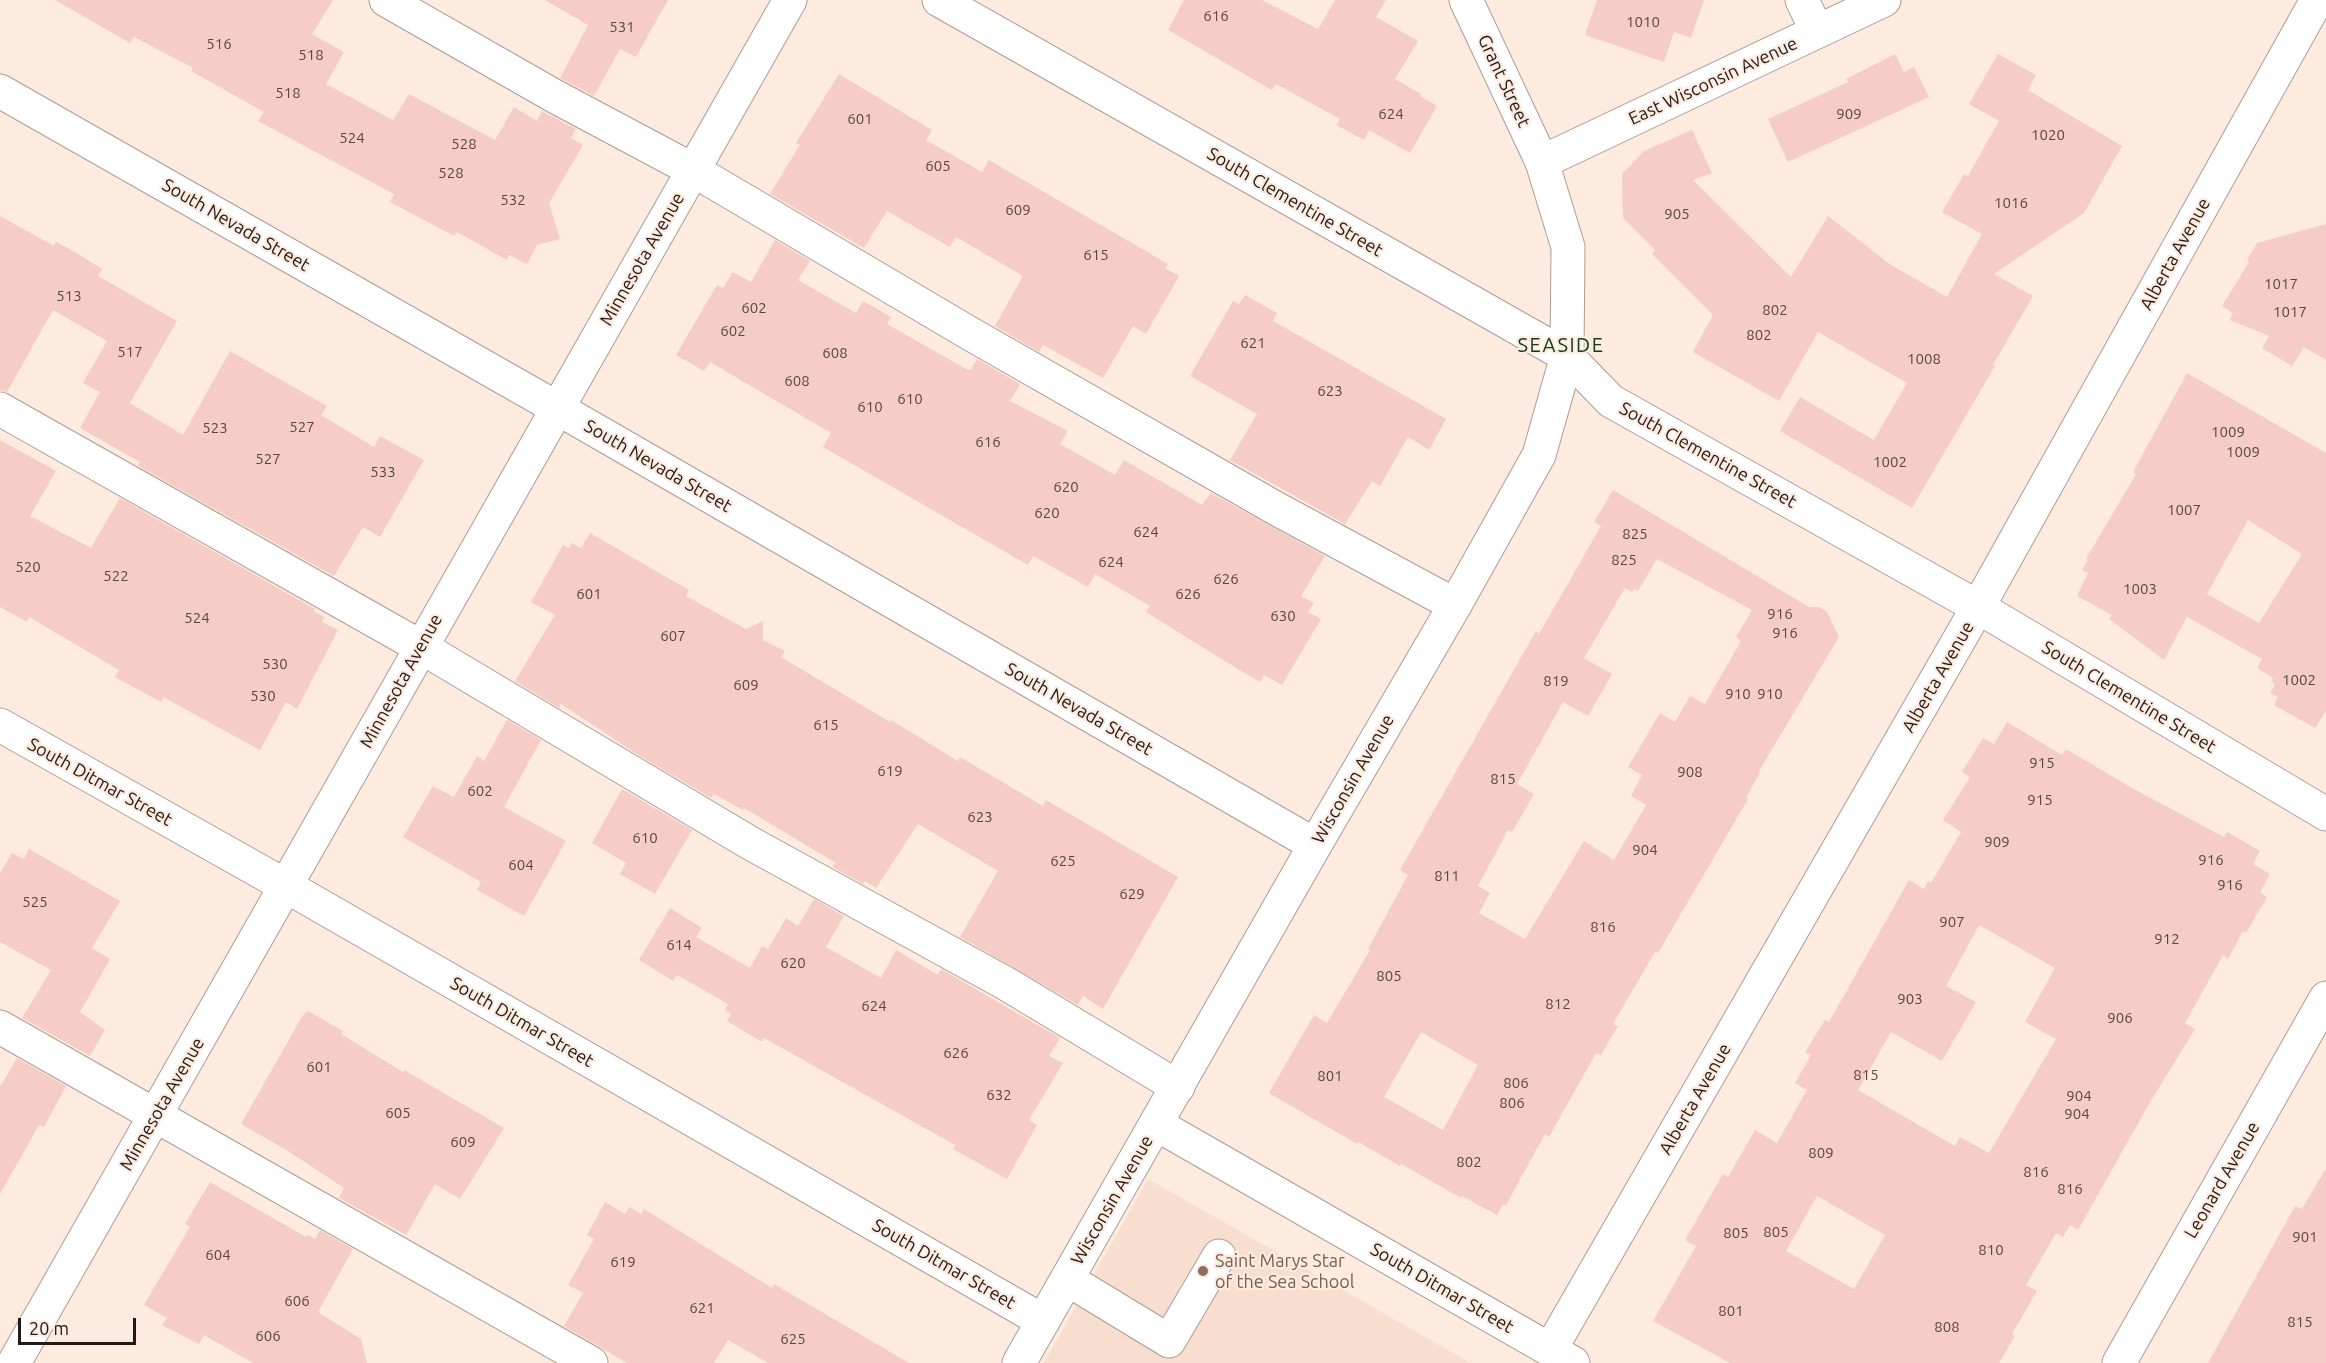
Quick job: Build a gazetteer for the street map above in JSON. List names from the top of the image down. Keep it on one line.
{"streets":{"street":["Grant Street","East Wisconsin Avenue","South Clementine Street","South Nevada Street","Alberta Avenue","Minnesota Avenue","Wisconsin Avenue","South Ditmar Street","Leonard Avenue"]},"crossings":[["Grant Street","East Wisconsin Avenue"],["Grant Street","Wisconsin Avenue"],["East Wisconsin Avenue","Wisconsin Avenue"],["South Clementine Street","Alberta Avenue"],["South Clementine Street","Wisconsin Avenue"],["South Nevada Street","Minnesota Avenue"],["South Nevada Street","Wisconsin Avenue"],["Alberta Avenue","South Ditmar Street"],["Minnesota Avenue","South Ditmar Street"],["Wisconsin Avenue","South Ditmar Street"]],"districts":["SEASIDE"],"places":["Saint Marys Star of the Sea School"],"house_numbers":["616","1010","531","516","518","518","624","909","601","1020","524","528","605","528","532","1016","609","905","615","1017","513","602","802","1017","602","802","621","517","608","1008","608","623","610","610","527","523","1009","616","1009","527","1002","533","620","1007","620","624","825","825","624","520","522","626","1003","601","626","916","630","524","916","607","530","1002","819","609","910","910","530","615","915","619","908","815","602","915","623","610","909","904","916","625","604","811","916","629","525","907","816","912","614","620","805","903","812","624","906","626","601","815","801","806","632","904","806","605","904","609","809","802","816","816","805","805","901","810","604","619","606","621","801","815","808","606","625"],"scale_bar":"20 m"}
